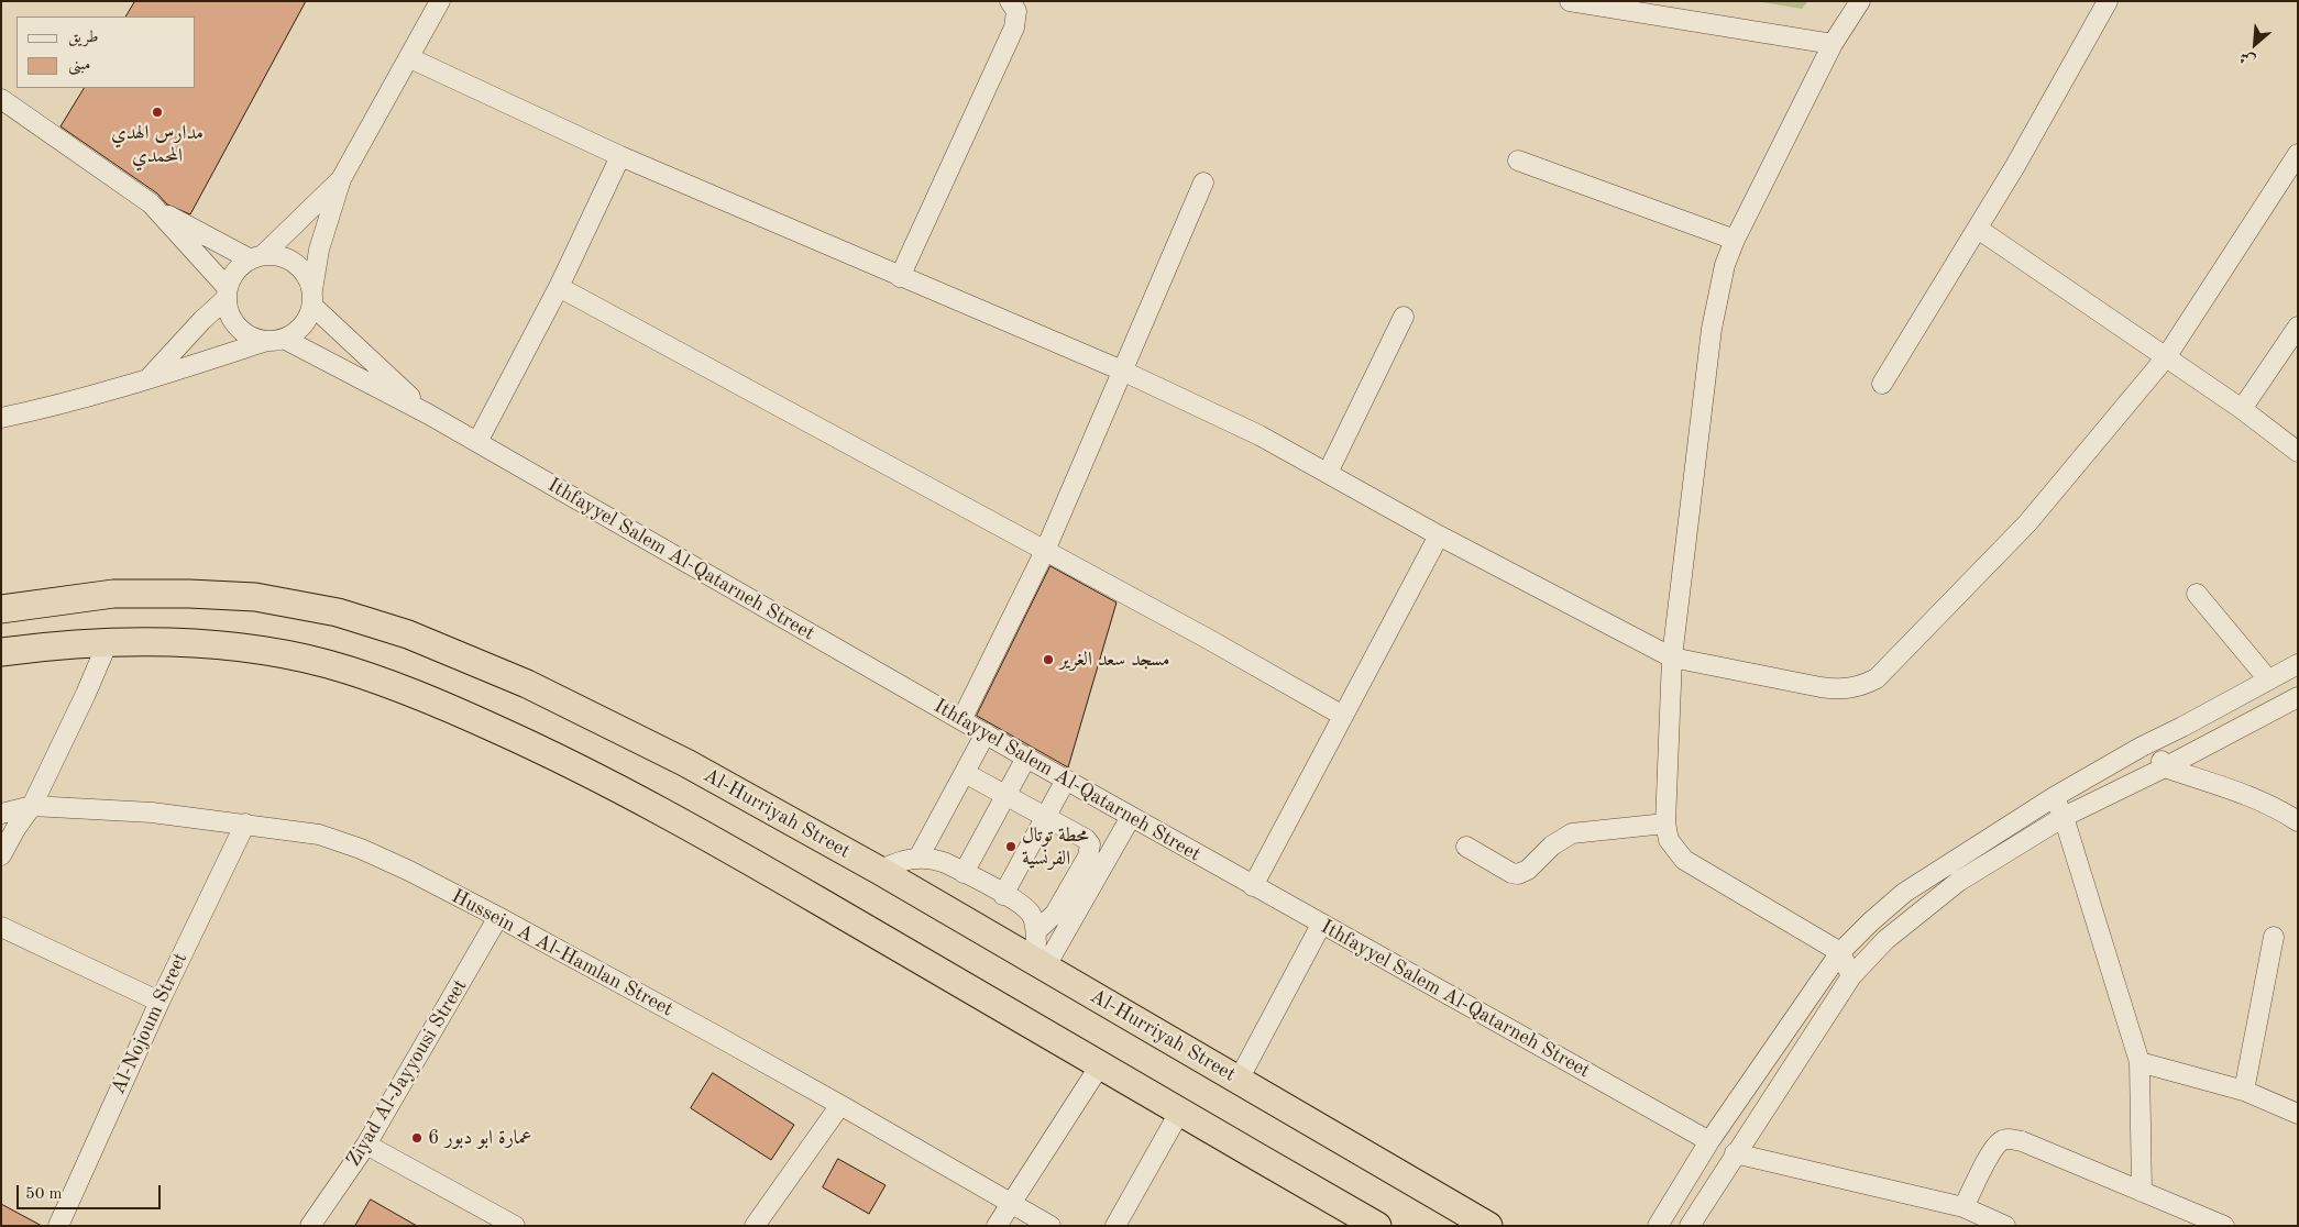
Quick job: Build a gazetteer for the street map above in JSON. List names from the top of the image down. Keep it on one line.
{"streets":{"highway":["Al-Hurriyah Street"],"street":["Ithfayyel Salem Al-Qatarneh Street","Hussein A Al-Hamlan Street","Al-Nojoum Street","Ziyad Al-Jayyousi Street"]},"crossings":[["Hussein A Al-Hamlan Street","Al-Nojoum Street"],["Hussein A Al-Hamlan Street","Ziyad Al-Jayyousi Street"]],"places":["مدارس الهدي المحمدي","مسجد سعد الغرير","محطة توتال الفرنسية","عمارة ابو دبور 6"],"legend":["طريق","مبنى"],"scale_bar":"50 m","north":"bottom left"}
